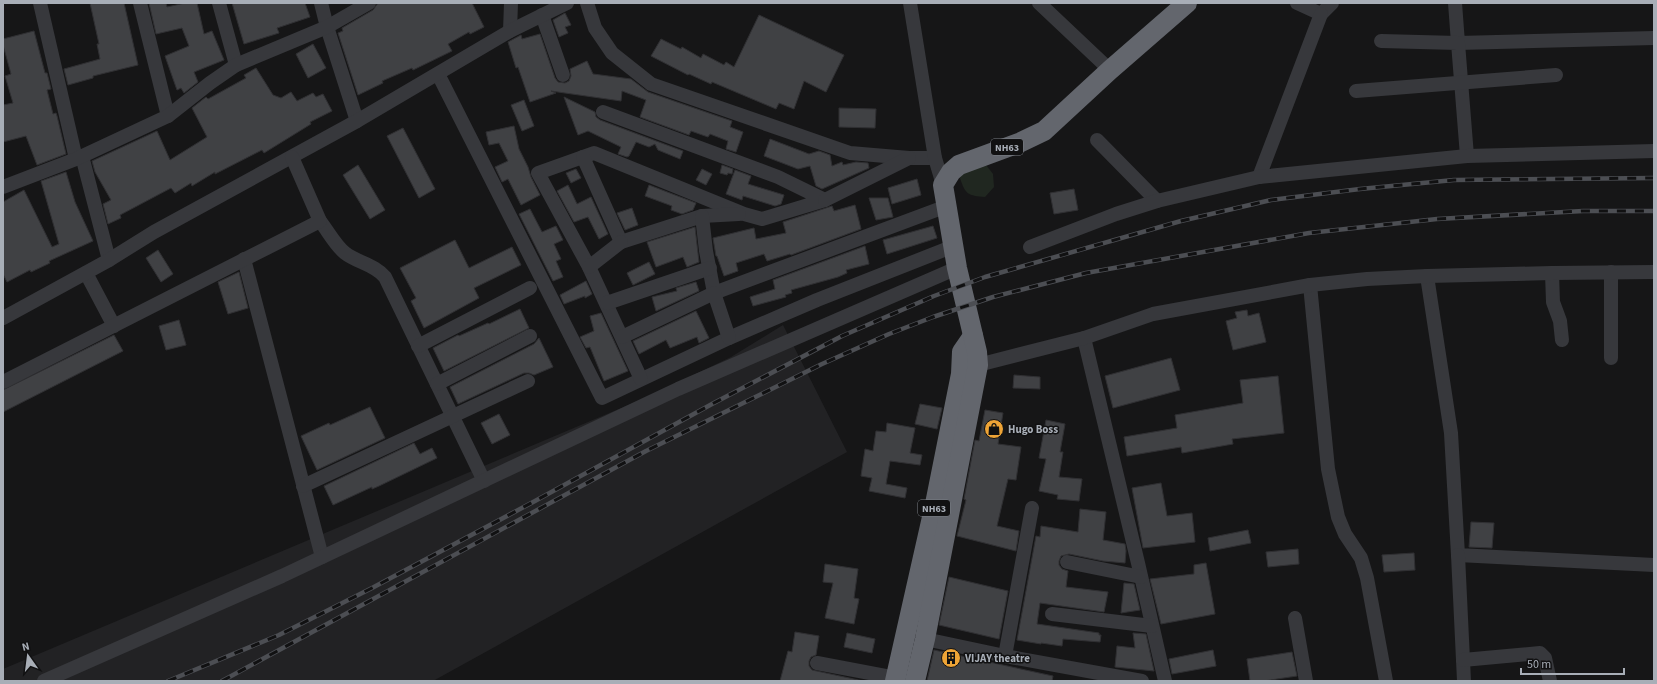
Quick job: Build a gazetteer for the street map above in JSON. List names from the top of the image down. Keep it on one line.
{"streets":{"highway":["NH63"]},"places":{"shop":["Hugo Boss"],"building":["VIJAY theatre"]},"scale_bar":"50 m","north":"top"}
